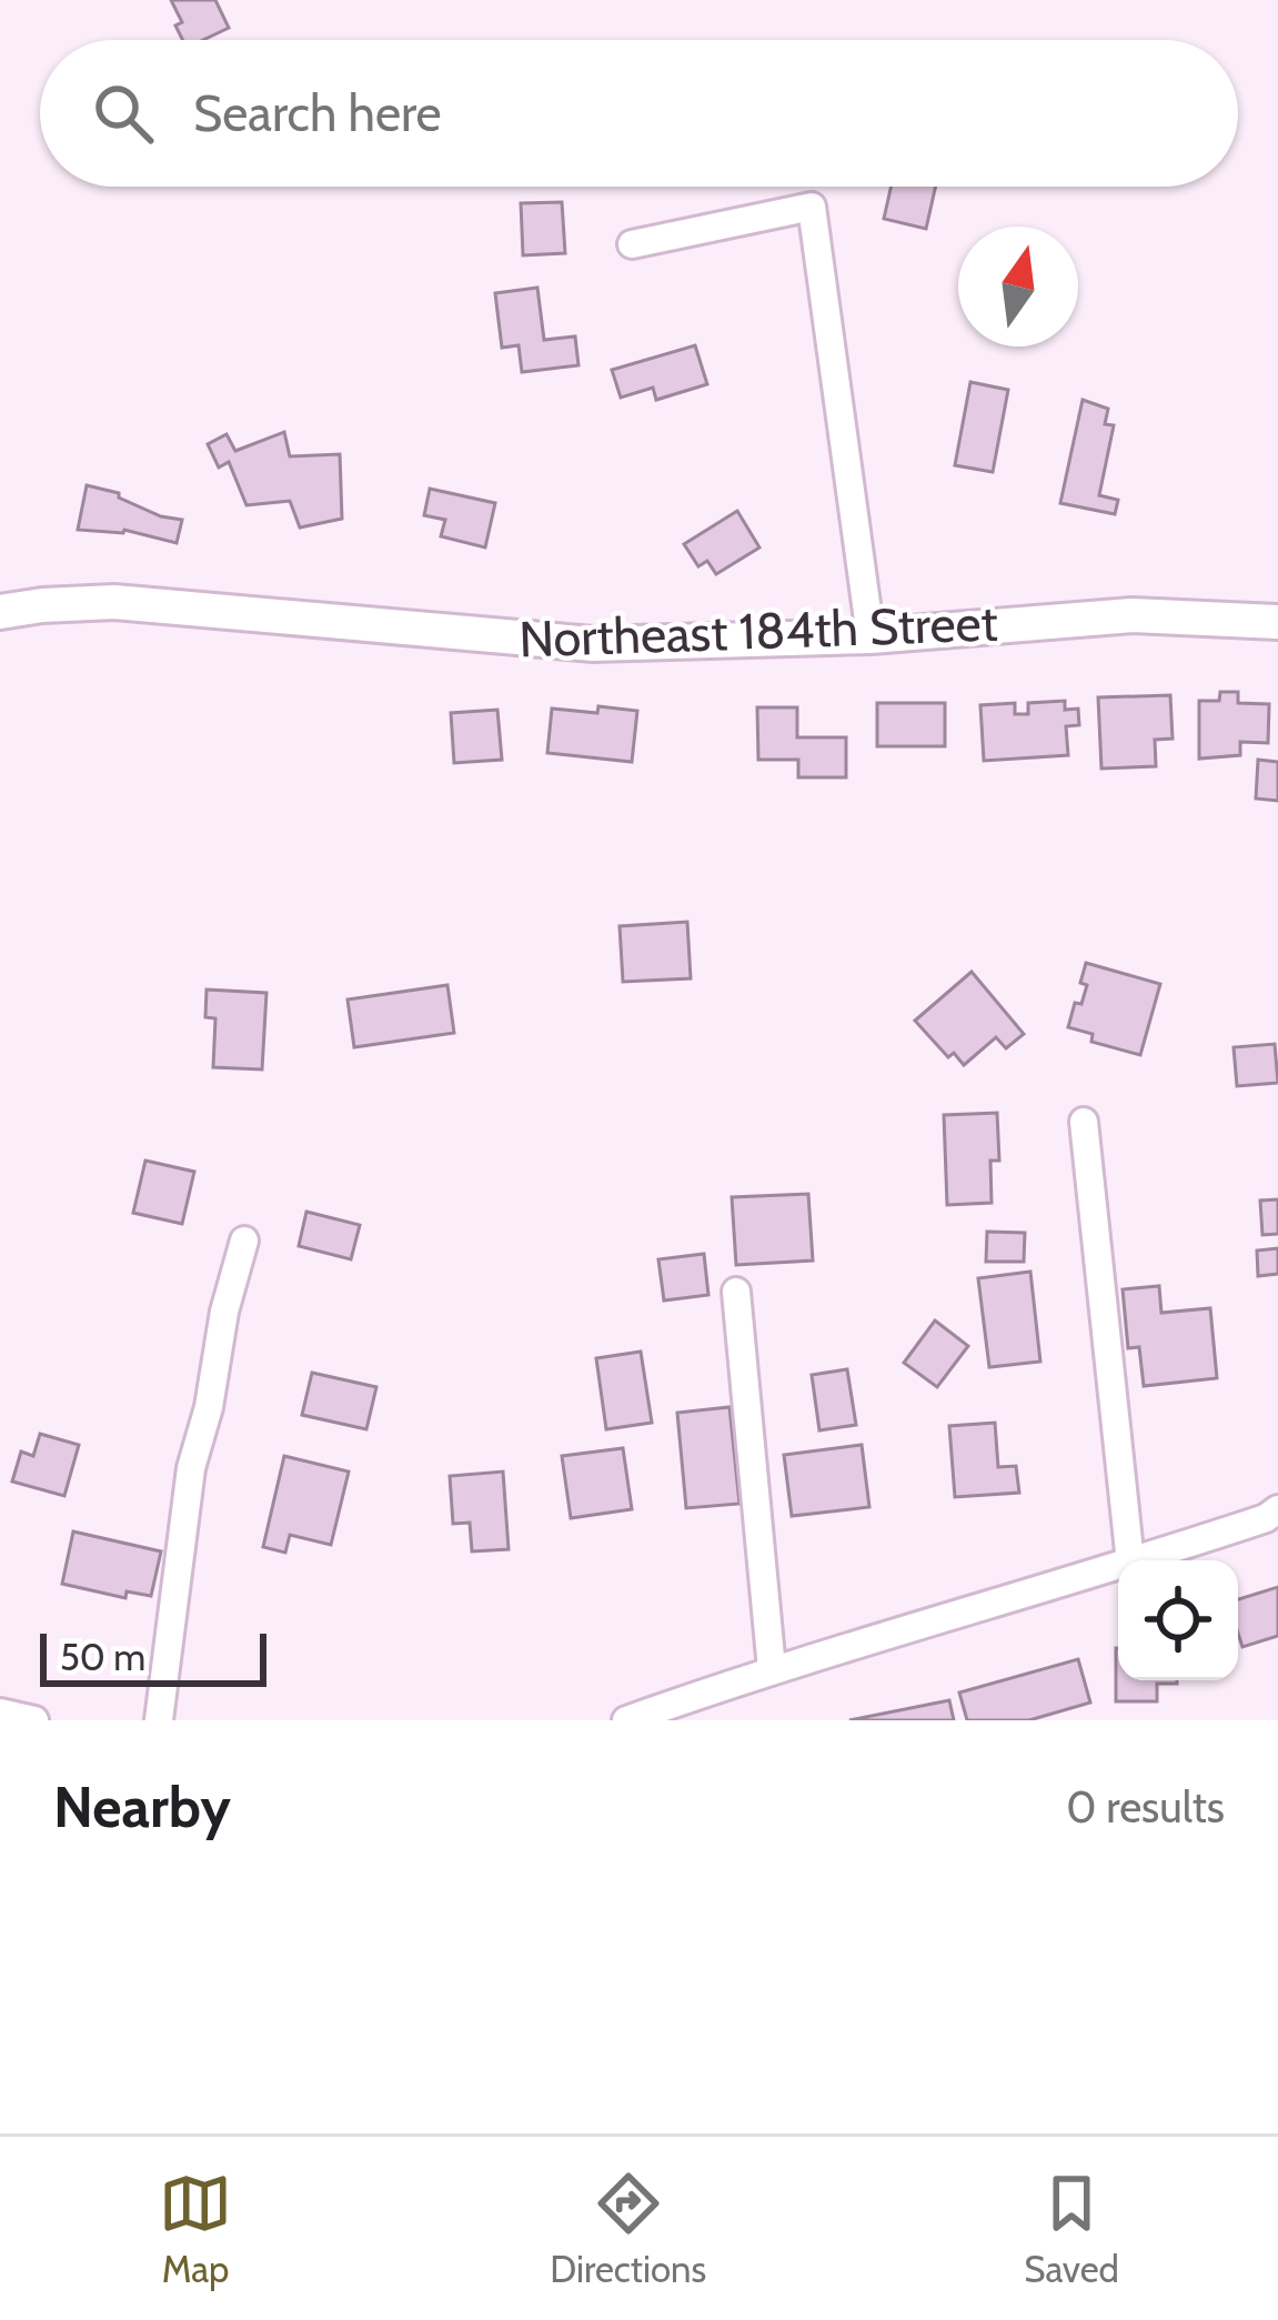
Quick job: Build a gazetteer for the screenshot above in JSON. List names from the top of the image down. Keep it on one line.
{"streets":{"street":["Northeast 184th Street"]},"scale_bar":"50 m","north":"top","page":{"search":"Search here","scale":"50 m","heading":["Nearby","0 results"],"nav":["Map","Directions","Saved"]}}
